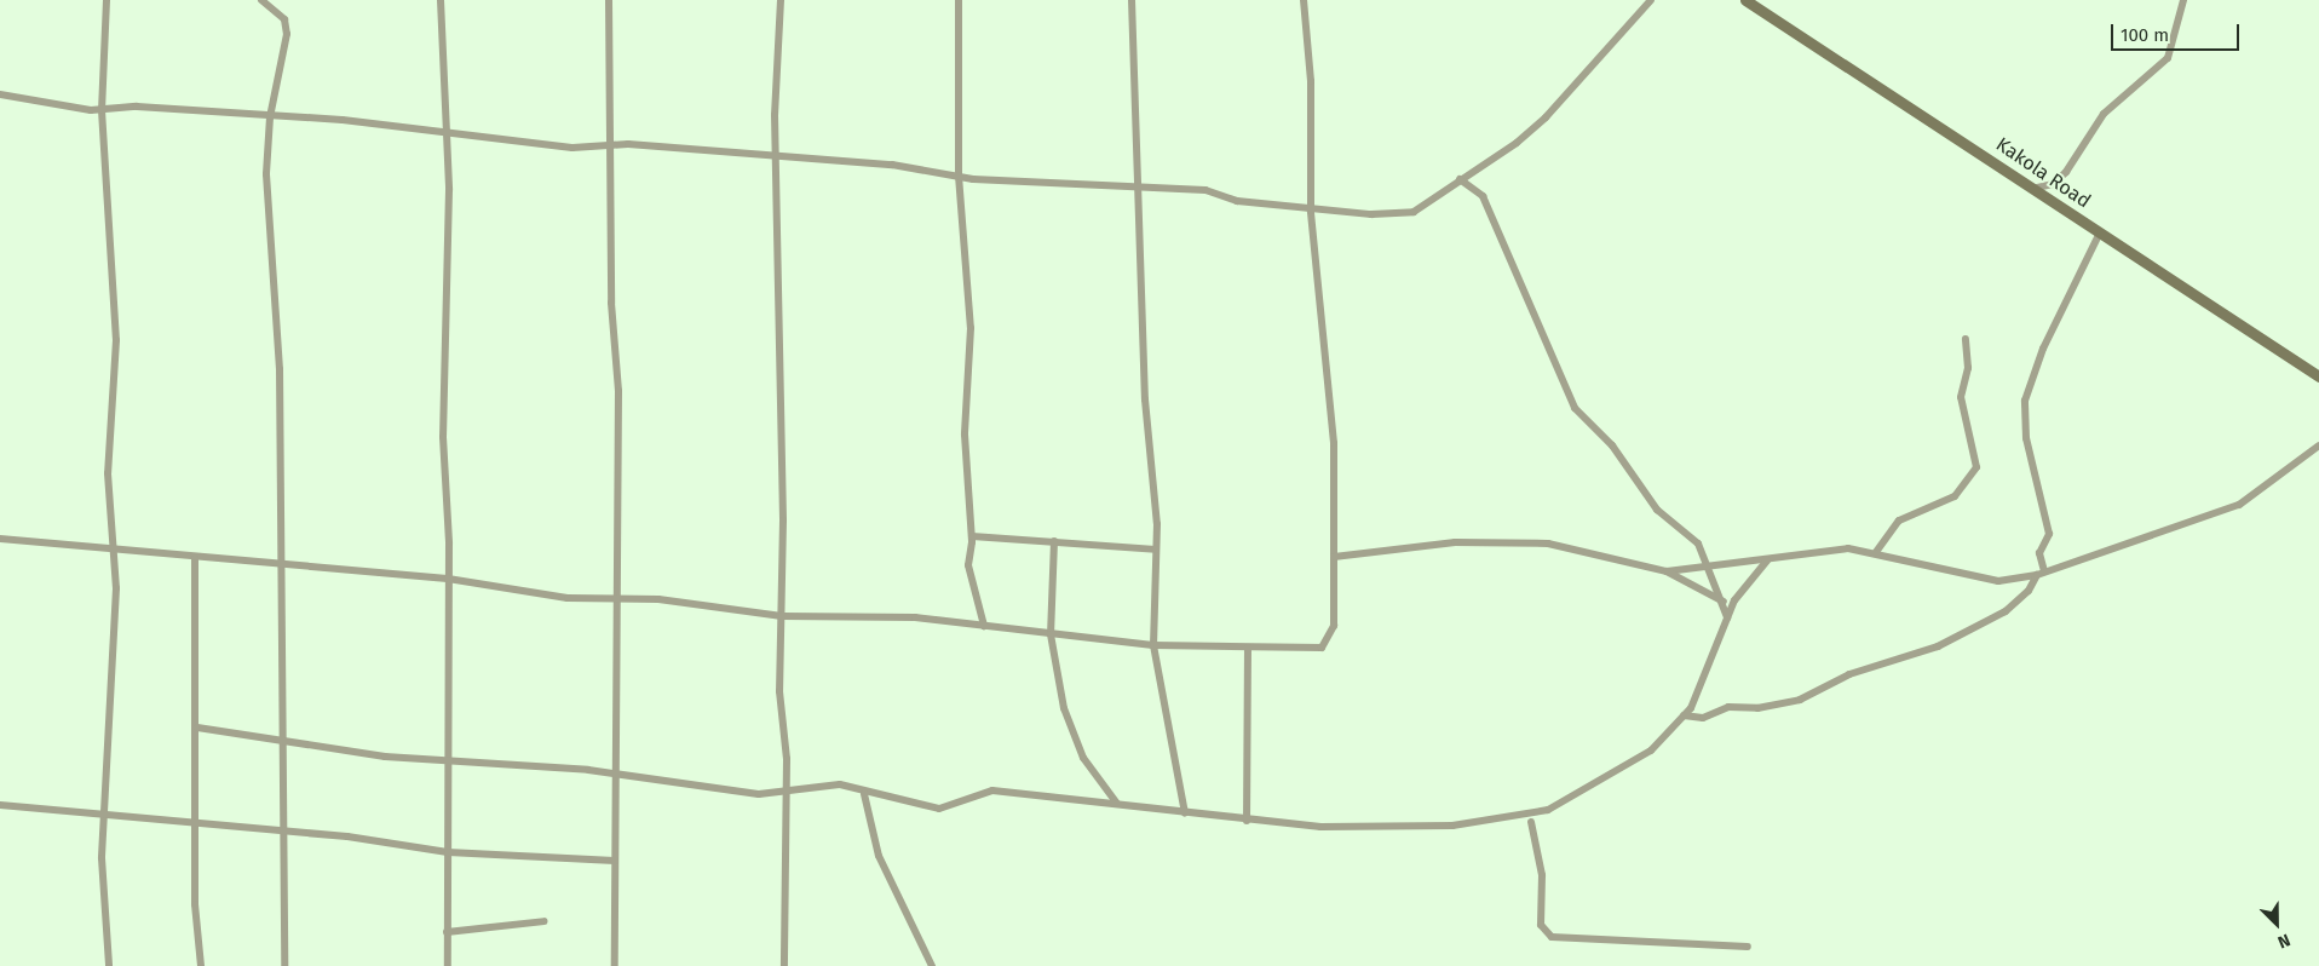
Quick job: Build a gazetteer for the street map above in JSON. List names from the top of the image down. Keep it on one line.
{"streets":{"main road":["Kakola Road"]},"scale_bar":"100 m","north":"bottom right"}
